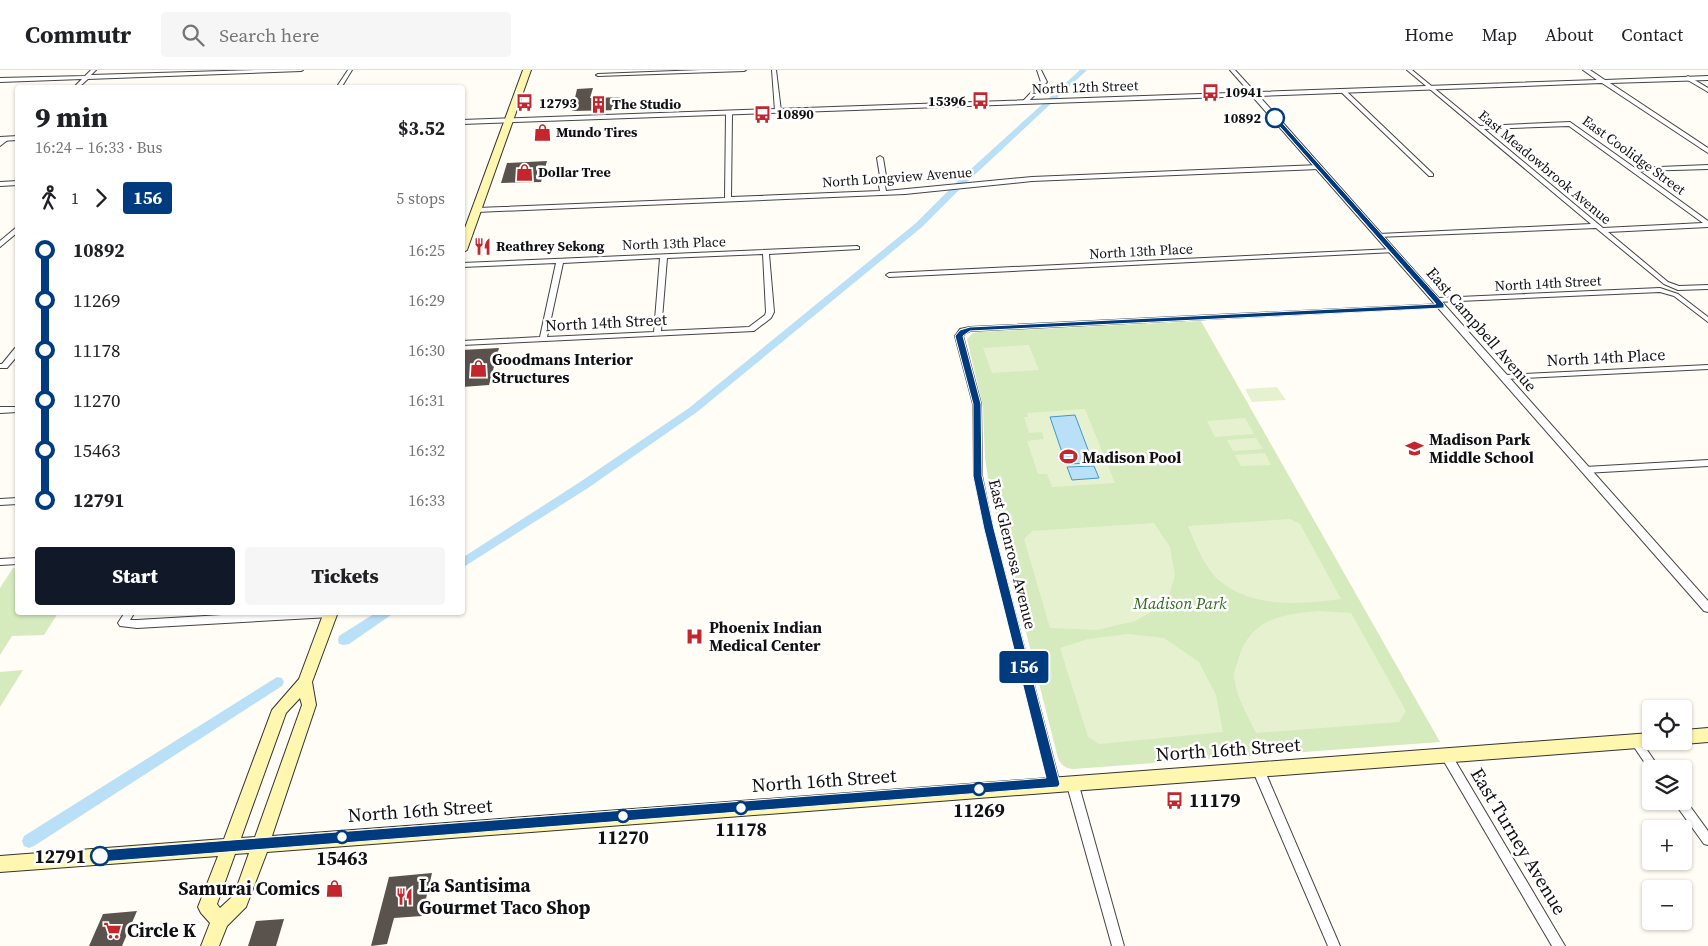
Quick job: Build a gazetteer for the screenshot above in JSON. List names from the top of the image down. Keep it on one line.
{"streets":{"main road":["North 16th Street"],"street":["North 12th Street","East Coolidge Street","East Meadowbrook Avenue","North Longview Avenue","North 13th Place","North 14th Street","East Campbell Avenue","North 14th Place","East Glenrosa Avenue","East Turney Avenue"]},"crossings":[["North 12th Street","East Meadowbrook Avenue"],["North 12th Street","East Campbell Avenue"],["North Longview Avenue","East Campbell Avenue"],["North 13th Place","North 14th Street"],["North 13th Place","East Campbell Avenue"],["North 14th Street","East Campbell Avenue"],["North 14th Street","East Glenrosa Avenue"],["East Campbell Avenue","North 14th Place"],["East Glenrosa Avenue","North 16th Street"],["North 16th Street","East Turney Avenue"]],"parks":["Madison Park"],"places":{"bus stop":["10941","15396","12793","10890","11179"],"building":["The Studio"],"other":["10892","11269","11178","11270","15463","12791"],"shop":["Mundo Tires","Dollar Tree","Goodmans Interior Structures","Samurai Comics"],"restaurant":["Reathrey Sekong","La Santisima Gourmet Taco Shop"],"school or university":["Madison Park Middle School"],"sports":["Madison Pool"],"hospital":["Phoenix Indian Medical Center"],"supermarket":["Circle K"]},"lines":["bus line 156"],"page":{"header":"Commutr","search":"Search here","nav":["Home","Map","About","Contact"],"on_map":"156","heading":["9 min","16:24 – 16:33 · Bus","$3.52"],"legs":["1","156","5 stops"],"list":[{"name":"10892","value":"16:25"},{"name":"11269","value":"16:29"},{"name":"11178","value":"16:30"},{"name":"11270","value":"16:31"},{"name":"15463","value":"16:32"},{"name":"12791","value":"16:33"}],"buttons":["Start","Tickets"],"map_buttons":["+","−"]}}
